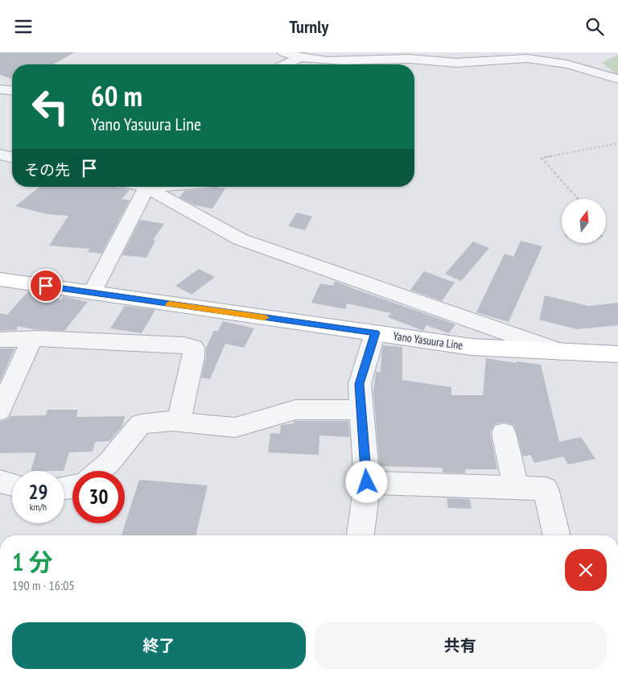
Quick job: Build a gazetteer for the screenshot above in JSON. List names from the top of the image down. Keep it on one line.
{"streets":{"main road":["Yano Yasuura Line"]},"north":"top","page":{"header":"Turnly","turn":["60 m","Yano Yasuura Line"],"then":"その先","speed":"29 km/h","limit":"30","heading":["1 分","190 m · 16:05"],"buttons":["終了","共有"]}}
